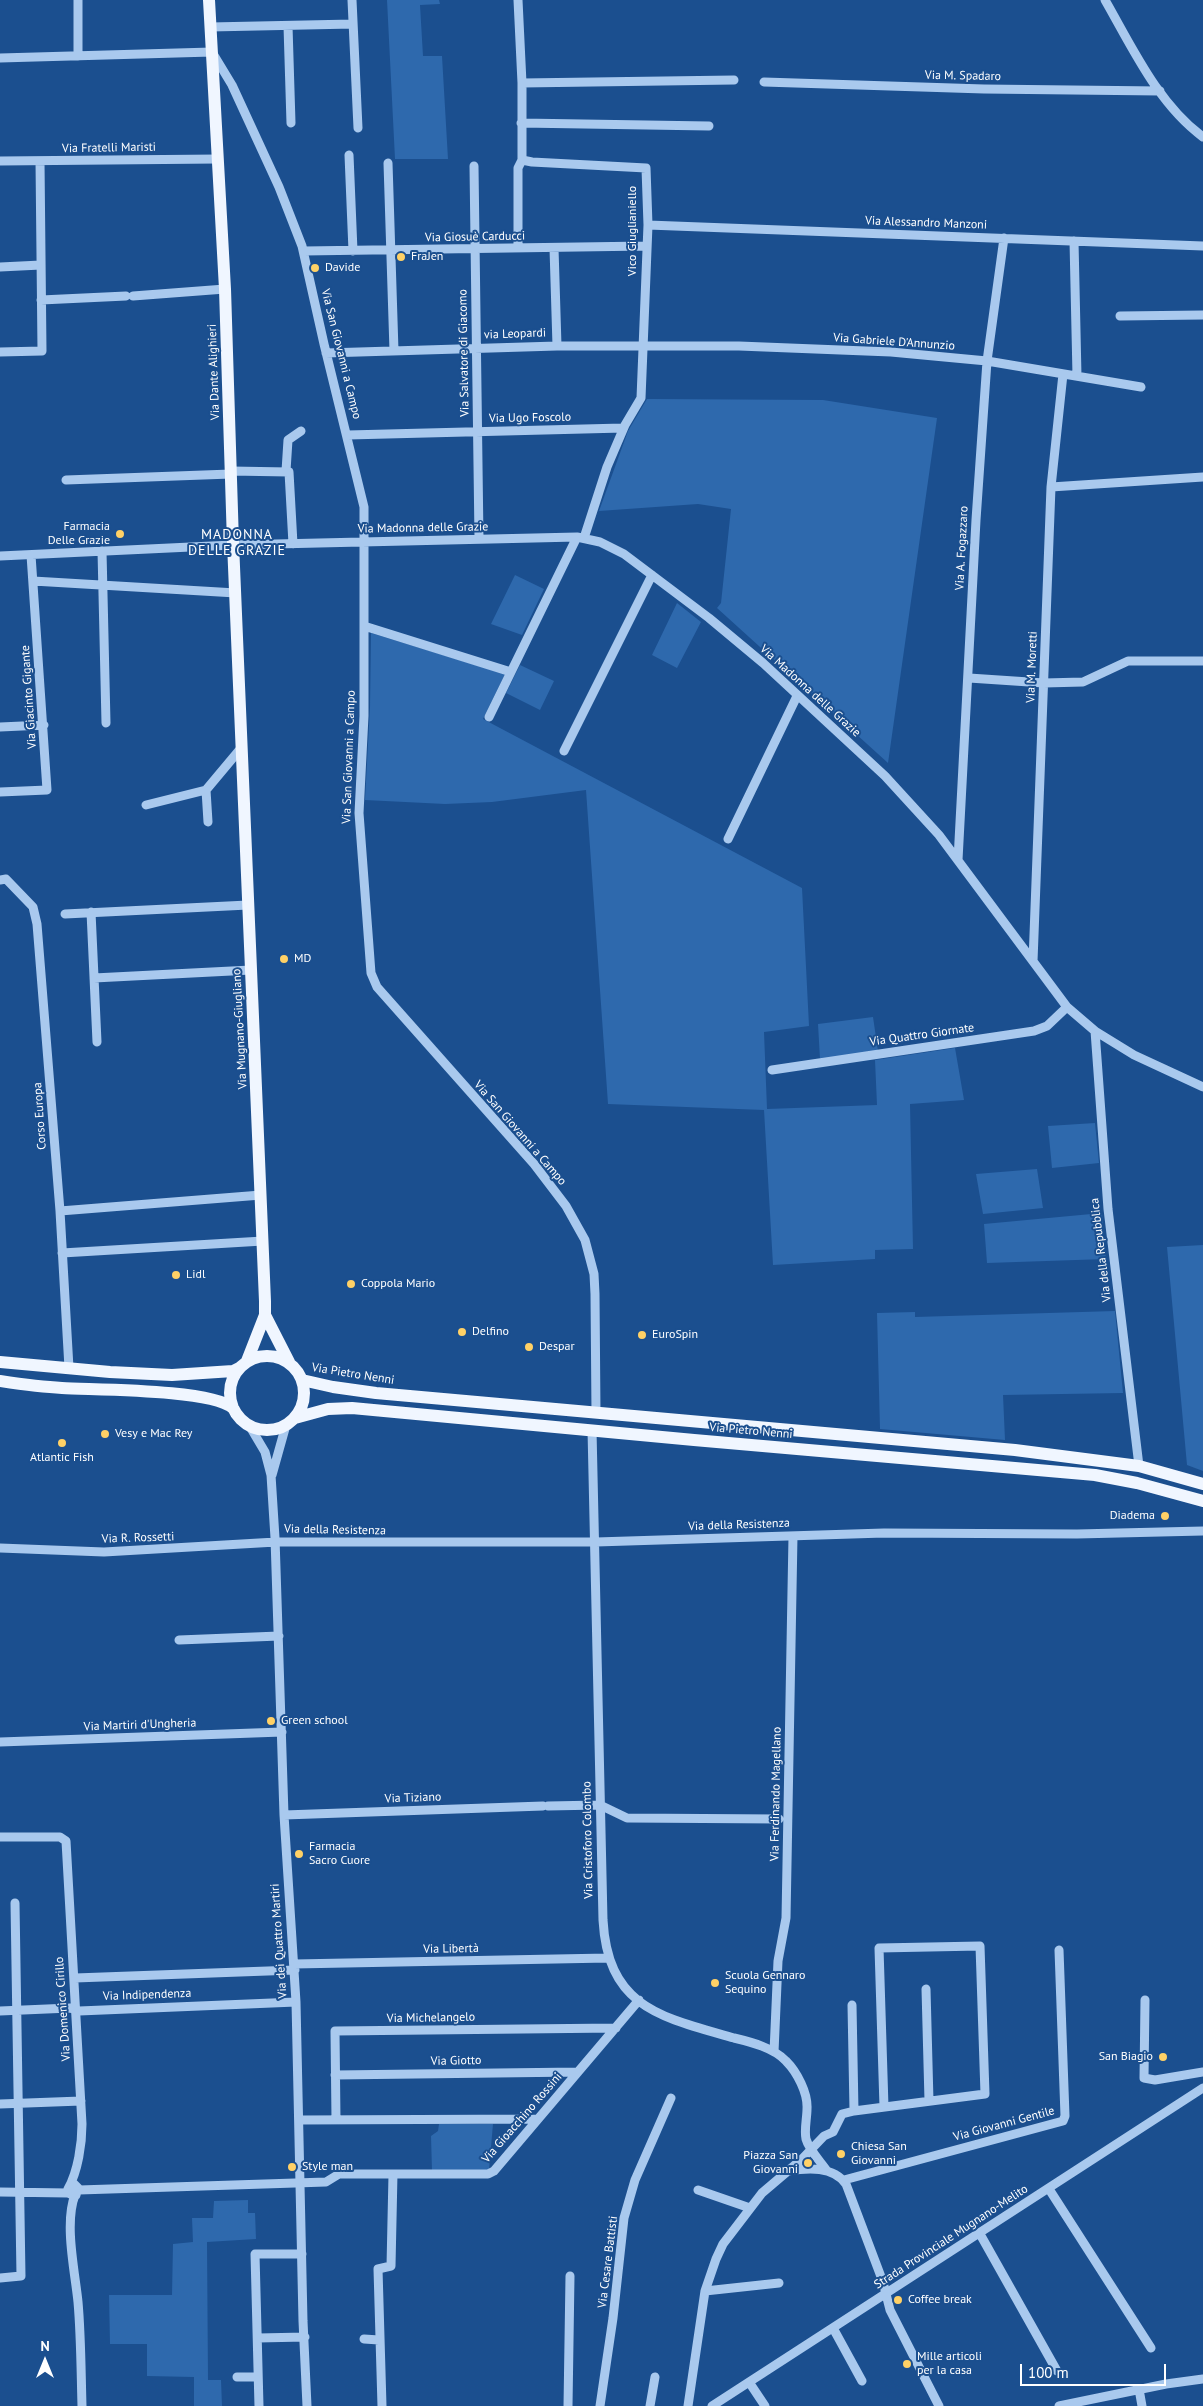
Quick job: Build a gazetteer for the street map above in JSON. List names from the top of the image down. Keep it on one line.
{"streets":{"main road":["Via Dante Alighieri","Via Mugnano-Giugliano","Via Pietro Nenni"],"street":["Via M. Spadaro","Via Fratelli Maristi","Via Alessandro Manzoni","Vico Giuglianiello","Via Giosuè Carducci","via Leopardi","Via Gabriele D'Annunzio","Via Salvatore di Giacomo","Via San Giovanni a Campo","Via Ugo Foscolo","Via Madonna delle Grazie","Via A. Fogazzaro","Via M. Moretti","Via Giacinto Gigante","Via Quattro Giornate","Corso Europa","Via della Repubblica","Via della Resistenza","Via R. Rossetti","Via Martiri d'Ungheria","Via Ferdinando Magellano","Via Tiziano","Via Cristoforo Colombo","Via dei Quattro Martiri","Via Libertà","Via Indipendenza","Via Domenico Cirillo","Via Michelangelo","Via Giotto","Via Gioacchino Rossini","Via Giovanni Gentile","Strada Provinciale Mugnano-Melito","Via Cesare Battisti"]},"crossings":[["Via Fratelli Maristi","Via Dante Alighieri"],["Via Alessandro Manzoni","Vico Giuglianiello"],["Via Alessandro Manzoni","Via A. Fogazzaro"],["Vico Giuglianiello","Via Giosuè Carducci"],["Vico Giuglianiello","via Leopardi"],["Vico Giuglianiello","Via Gabriele D'Annunzio"],["Vico Giuglianiello","Via Ugo Foscolo"],["Vico Giuglianiello","Via Madonna delle Grazie"],["Via Giosuè Carducci","Via Salvatore di Giacomo"],["Via Giosuè Carducci","Via San Giovanni a Campo"],["via Leopardi","Via Gabriele D'Annunzio"],["via Leopardi","Via Salvatore di Giacomo"],["via Leopardi","Via San Giovanni a Campo"],["Via Gabriele D'Annunzio","Via A. Fogazzaro"],["Via Gabriele D'Annunzio","Via M. Moretti"],["Via Salvatore di Giacomo","Via Ugo Foscolo"],["Via Salvatore di Giacomo","Via Madonna delle Grazie"],["Via San Giovanni a Campo","Via Dante Alighieri"],["Via San Giovanni a Campo","Via Ugo Foscolo"],["Via San Giovanni a Campo","Via Madonna delle Grazie"],["Via San Giovanni a Campo","Via Pietro Nenni"],["Via Dante Alighieri","Via Madonna delle Grazie"],["Via Dante Alighieri","Via Mugnano-Giugliano"],["Via Madonna delle Grazie","Via A. Fogazzaro"],["Via Madonna delle Grazie","Via M. Moretti"],["Via Madonna delle Grazie","Via Quattro Giornate"],["Via Madonna delle Grazie","Via della Repubblica"],["Via Mugnano-Giugliano","Via Pietro Nenni"],["Via Mugnano-Giugliano","Via dei Quattro Martiri"],["Via della Repubblica","Via Pietro Nenni"],["Via Pietro Nenni","Via Cristoforo Colombo"],["Via Pietro Nenni","Via dei Quattro Martiri"],["Via della Resistenza","Via R. Rossetti"],["Via della Resistenza","Via Ferdinando Magellano"],["Via della Resistenza","Via Cristoforo Colombo"],["Via della Resistenza","Via dei Quattro Martiri"],["Via R. Rossetti","Via dei Quattro Martiri"],["Via Martiri d'Ungheria","Via dei Quattro Martiri"],["Via Ferdinando Magellano","Via Cristoforo Colombo"],["Via Tiziano","Via Cristoforo Colombo"],["Via Tiziano","Via dei Quattro Martiri"],["Via Cristoforo Colombo","Via Libertà"],["Via Cristoforo Colombo","Via Gioacchino Rossini"],["Via dei Quattro Martiri","Via Libertà"],["Via dei Quattro Martiri","Via Indipendenza"],["Via dei Quattro Martiri","Via Gioacchino Rossini"],["Via Indipendenza","Via Domenico Cirillo"],["Via Domenico Cirillo","Via Gioacchino Rossini"],["Via Michelangelo","Via Giotto"],["Via Michelangelo","Via Gioacchino Rossini"],["Via Giotto","Via Gioacchino Rossini"]],"districts":["MADONNA DELLE GRAZIE"],"places":["FraJen","Davide","Farmacia Delle Grazie","MD","Lidl","Coppola Mario","Delfino","EuroSpin","Despar","Vesy e Mac Rey","Atlantic Fish","Diadema","Green school","Farmacia Sacro Cuore","Scuola Gennaro Sequino","San Biagio","Chiesa San Giovanni","Piazza San Giovanni","Style man","Coffee break","Mille articoli per la casa"],"scale_bar":"100 m","north":"top"}
